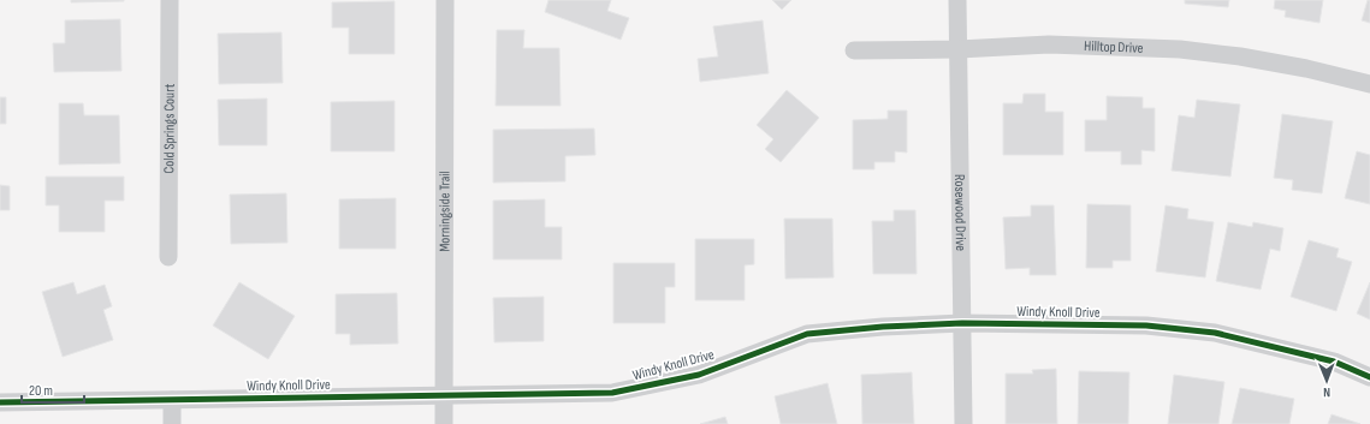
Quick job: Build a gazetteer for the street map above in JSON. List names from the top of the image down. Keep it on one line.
{"streets":{"street":["Hilltop Drive","Cold Springs Court","Rosewood Drive","Morningside Trail","Windy Knoll Drive"]},"crossings":[["Hilltop Drive","Rosewood Drive"],["Rosewood Drive","Windy Knoll Drive"],["Morningside Trail","Windy Knoll Drive"]],"scale_bar":"20 m","north":"bottom"}
